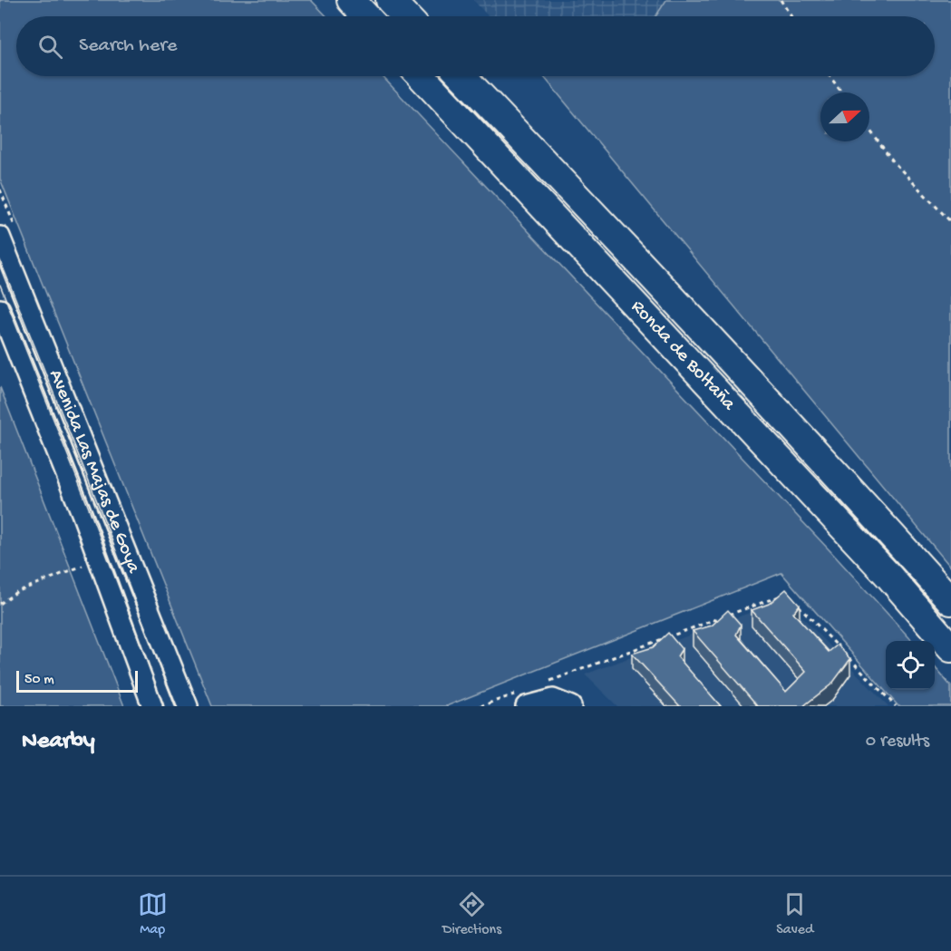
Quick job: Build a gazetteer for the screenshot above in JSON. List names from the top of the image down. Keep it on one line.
{"streets":{"main road":["Ronda de Boltaña"],"street":["Avenida Las Majas de Goya"]},"scale_bar":"50 m","north":"right","page":{"search":"Search here","scale":"50 m","heading":["Nearby","0 results"],"nav":["Map","Directions","Saved"]}}
